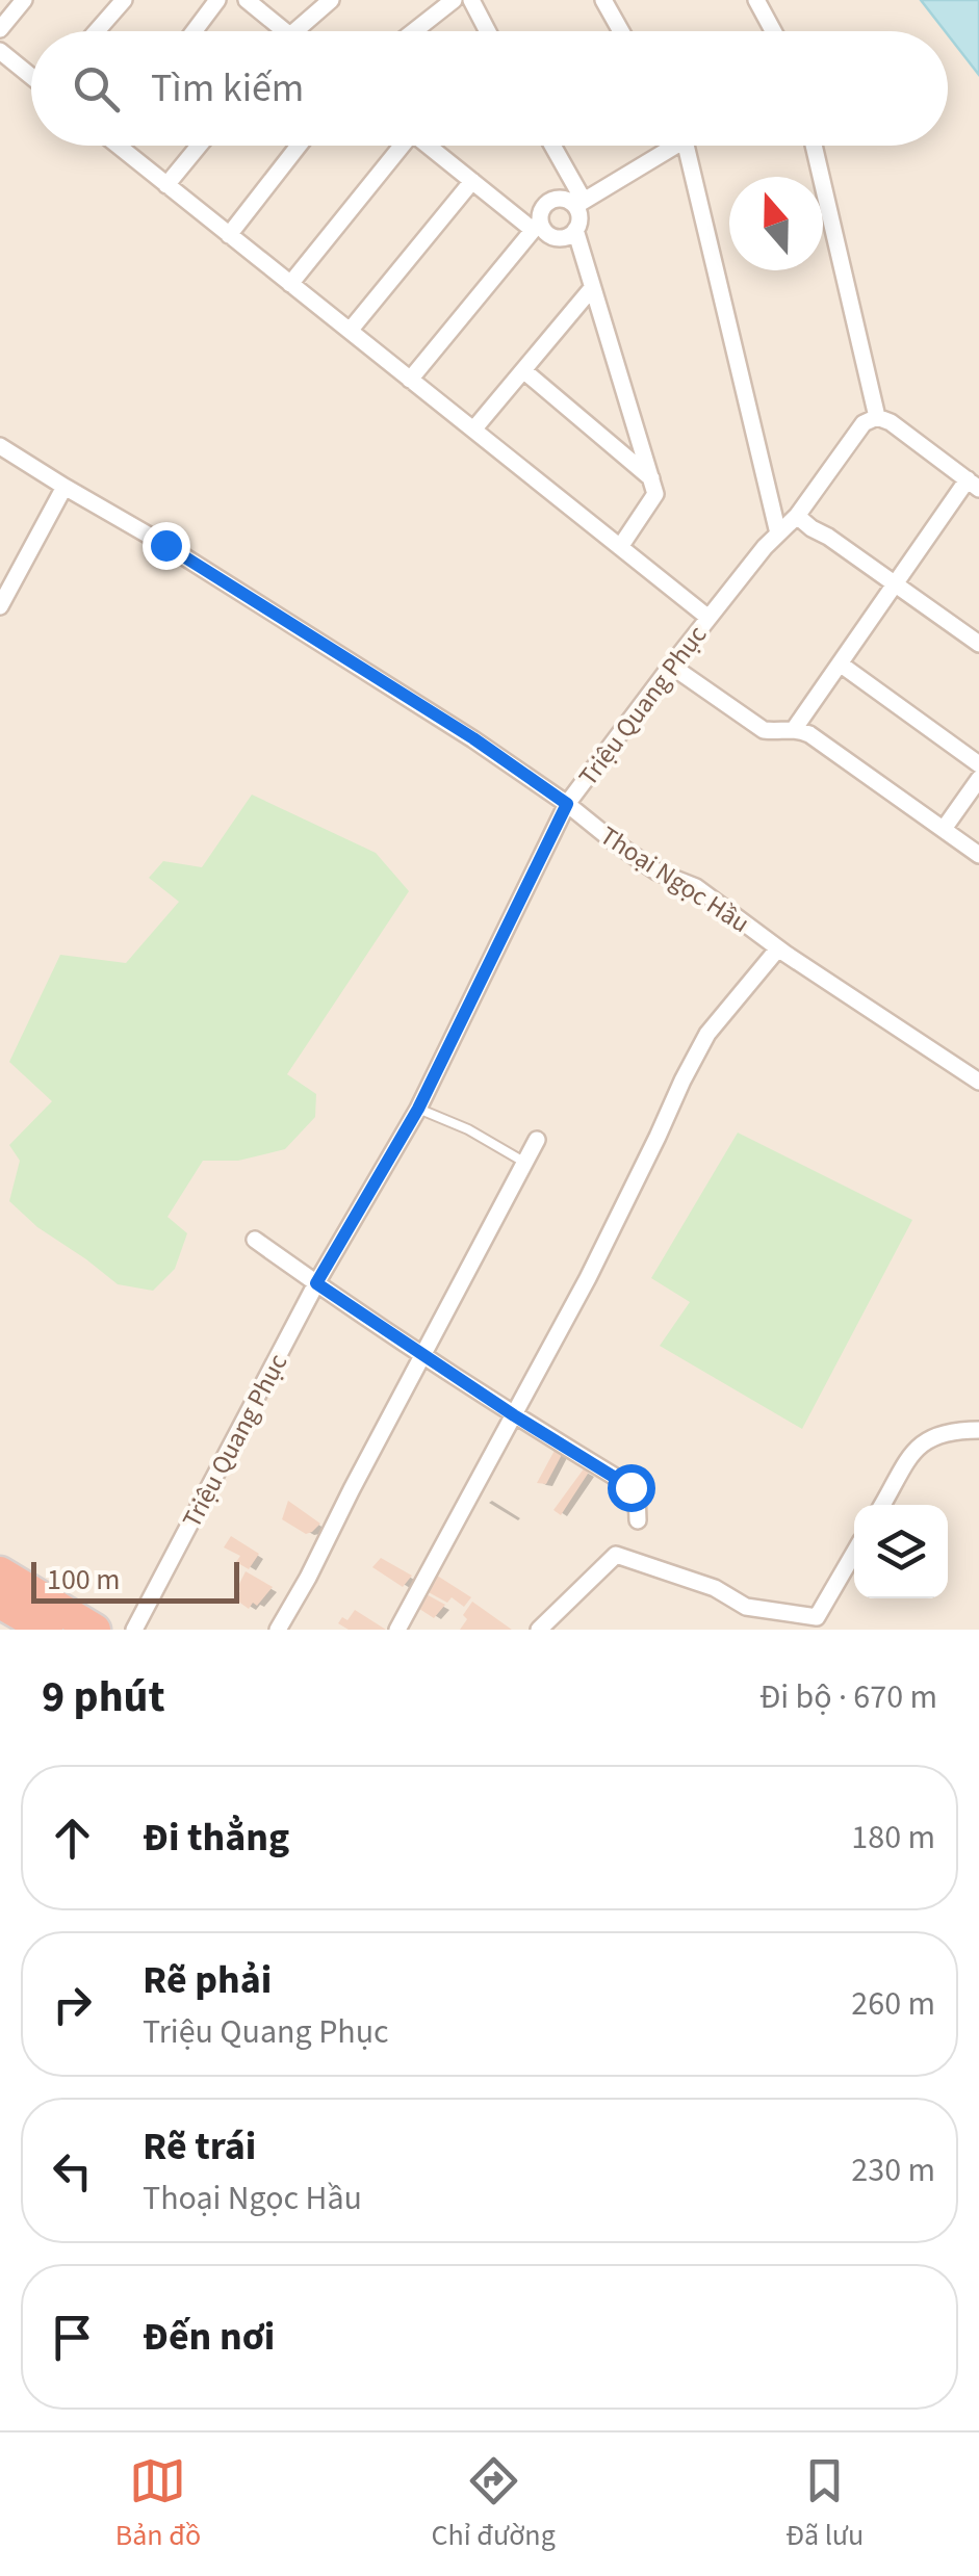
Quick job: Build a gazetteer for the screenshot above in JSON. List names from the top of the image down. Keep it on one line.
{"streets":{"street":["Triệu Quang Phục","Thoại Ngọc Hầu"]},"crossings":[["Triệu Quang Phục","Thoại Ngọc Hầu"]],"scale_bar":"100 m","north":"top","page":{"search":"Tìm kiếm","scale":"100 m","heading":["9 phút","Đi bộ · 670 m"],"list":[["Đi thẳng","180 m"],["Rẽ phải","Triệu Quang Phục","260 m"],["Rẽ trái","Thoại Ngọc Hầu","230 m"],"Đến nơi"],"nav":["Bản đồ","Chỉ đường","Đã lưu"]}}
